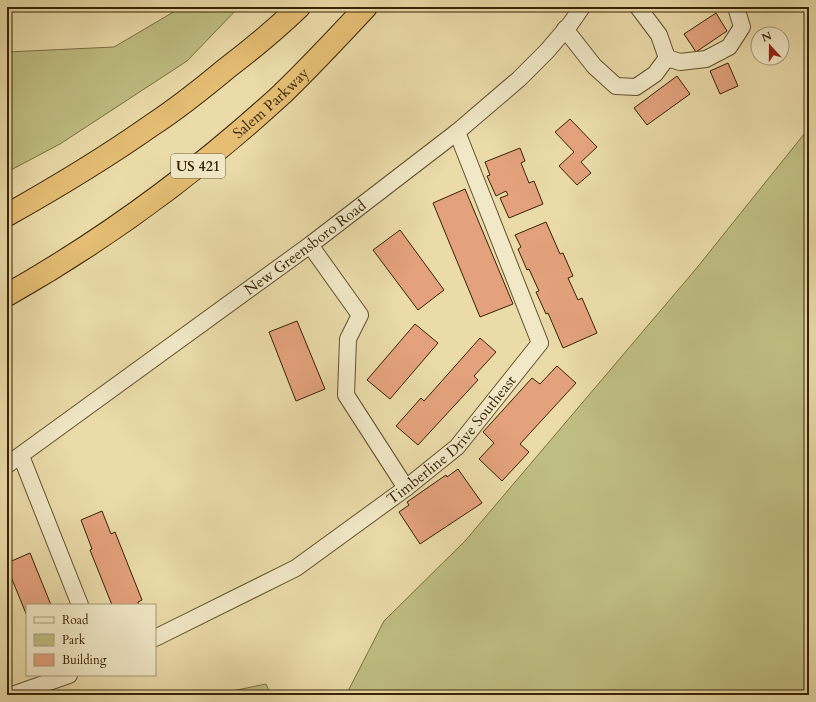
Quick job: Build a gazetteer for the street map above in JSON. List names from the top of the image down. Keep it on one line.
{"streets":{"highway":["Salem Parkway","US 421"],"street":["New Greensboro Road","Timberline Drive Southeast"]},"crossings":[["New Greensboro Road","Timberline Drive Southeast"]],"legend":["Road","Park","Building"],"north":"top"}
